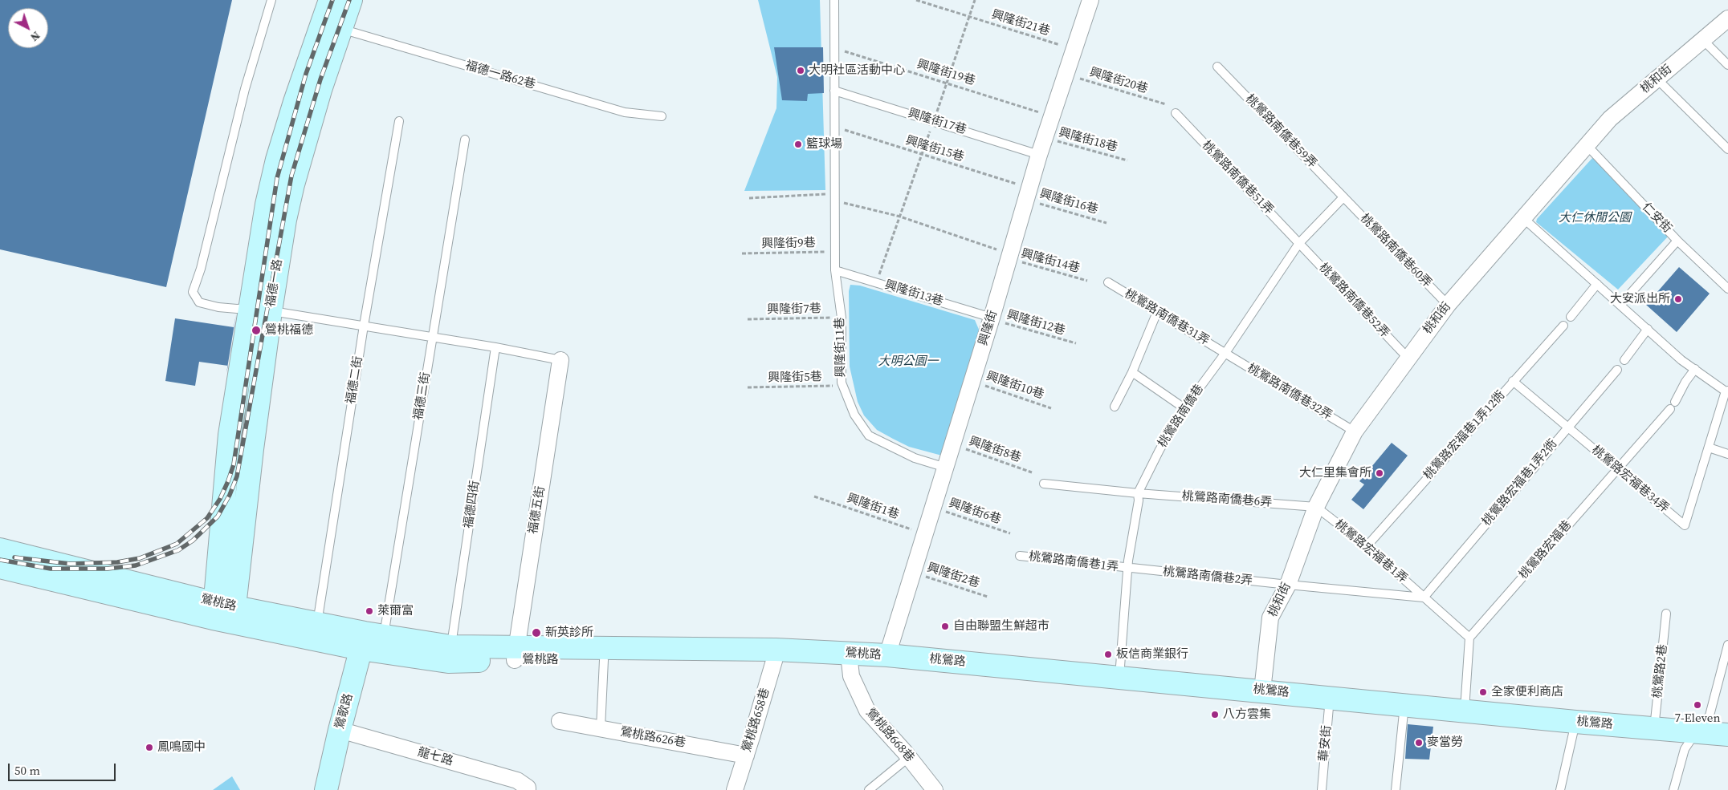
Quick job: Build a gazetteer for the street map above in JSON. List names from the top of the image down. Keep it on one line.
{"streets":{"main road":["福德一路","鶯桃路","桃鶯路","鶯歌路"],"street":["桃和街","興隆街","福德五街","鶯桃路658巷","鶯桃路668巷","鶯桃路626巷","龍七路"],"lane":["福德一路62巷","興隆街17巷","桃鶯路南僑巷59弄","桃鶯路南僑巷51弄","仁安街","桃鶯路南僑巷60弄","興隆街13巷","桃鶯路南僑巷52弄","桃鶯路南僑巷31弄","興隆街11巷","福德二街","桃鶯路南僑巷32弄","福德三街","桃鶯路南僑巷","桃鶯路宏福巷1弄12衖","桃鶯路宏福巷34弄","桃鶯路宏福巷1弄2衖","桃鶯路南僑巷6弄","福德四街","桃鶯路宏福巷","桃鶯路宏福巷1弄","桃鶯路南僑巷1弄","桃鶯路南僑巷2弄","桃鶯路2巷","華安街"],"path":["興隆街21巷","興隆街19巷","興隆街20巷","興隆街18巷","興隆街15巷","興隆街16巷","興隆街9巷","興隆街14巷","興隆街7巷","興隆街12巷","興隆街5巷","興隆街10巷","興隆街8巷","興隆街1巷","興隆街6巷","興隆街2巷"]},"crossings":[["興隆街21巷","興隆街"],["興隆街19巷","興隆街"],["興隆街19巷","興隆街11巷"],["福德一路62巷","福德一路"],["桃和街","仁安街"],["桃和街","桃鶯路南僑巷60弄"],["桃和街","桃鶯路南僑巷52弄"],["桃和街","桃鶯路南僑巷32弄"],["桃和街","桃鶯路南僑巷6弄"],["桃和街","桃鶯路宏福巷1弄"],["桃和街","桃鶯路南僑巷2弄"],["桃和街","桃鶯路"],["興隆街20巷","興隆街"],["興隆街17巷","興隆街"],["興隆街17巷","興隆街11巷"],["桃鶯路南僑巷59弄","桃鶯路南僑巷60弄"],["桃鶯路南僑巷59弄","桃鶯路南僑巷"],["興隆街18巷","興隆街"],["興隆街15巷","興隆街16巷"],["興隆街15巷","興隆街"],["興隆街15巷","興隆街11巷"],["桃鶯路南僑巷51弄","桃鶯路南僑巷52弄"],["桃鶯路南僑巷51弄","桃鶯路南僑巷"],["興隆街16巷","興隆街"],["興隆街9巷","興隆街11巷"],["桃鶯路南僑巷60弄","桃鶯路南僑巷"],["興隆街14巷","興隆街"],["福德一路","鶯桃路"],["興隆街13巷","興隆街12巷"],["興隆街13巷","興隆街"],["興隆街13巷","興隆街11巷"],["桃鶯路南僑巷52弄","桃鶯路南僑巷"],["興隆街7巷","興隆街11巷"],["桃鶯路南僑巷31弄","桃鶯路南僑巷32弄"],["桃鶯路南僑巷31弄","桃鶯路南僑巷"],["興隆街12巷","興隆街"],["興隆街","興隆街11巷"],["興隆街","興隆街10巷"],["興隆街","興隆街8巷"],["興隆街","興隆街1巷"],["興隆街","興隆街6巷"],["興隆街","興隆街2巷"],["興隆街","鶯桃路"],["興隆街","桃鶯路"],["興隆街11巷","興隆街5巷"],["福德二街","鶯桃路"],["桃鶯路南僑巷32弄","桃鶯路南僑巷"],["福德三街","鶯桃路"],["福德三街","鶯歌路"],["桃鶯路南僑巷","桃鶯路南僑巷6弄"],["桃鶯路南僑巷","桃鶯路南僑巷1弄"],["桃鶯路南僑巷","桃鶯路南僑巷2弄"],["桃鶯路南僑巷","桃鶯路"],["桃鶯路宏福巷1弄12衖","桃鶯路宏福巷34弄"],["桃鶯路宏福巷1弄12衖","桃鶯路宏福巷1弄"],["桃鶯路宏福巷34弄","桃鶯路宏福巷1弄2衖"],["桃鶯路宏福巷34弄","桃鶯路宏福巷"],["桃鶯路宏福巷1弄2衖","桃鶯路宏福巷1弄"],["桃鶯路南僑巷6弄","桃鶯路宏福巷1弄"],["福德四街","鶯桃路"],["福德五街","鶯桃路"],["桃鶯路宏福巷","桃鶯路宏福巷1弄"],["桃鶯路宏福巷1弄","桃鶯路南僑巷2弄"],["桃鶯路南僑巷1弄","桃鶯路南僑巷2弄"],["鶯桃路","桃鶯路"],["鶯桃路","鶯歌路"],["鶯桃路","鶯桃路658巷"],["鶯桃路","鶯桃路668巷"],["桃鶯路","桃鶯路2巷"],["桃鶯路","華安街"],["鶯歌路","龍七路"],["鶯桃路658巷","鶯桃路626巷"]],"parks":["大仁休閒公園","大明公園一"],"places":["大明社區活動中心","籃球場","大安派出所","鶯桃福德","大仁里集會所","萊爾富","自由聯盟生鮮超市","新英診所","板信商業銀行","全家便利商店","7-Eleven","八方雲集","麥當勞","鳳鳴國中"],"scale_bar":"50 m","north":"bottom right"}
